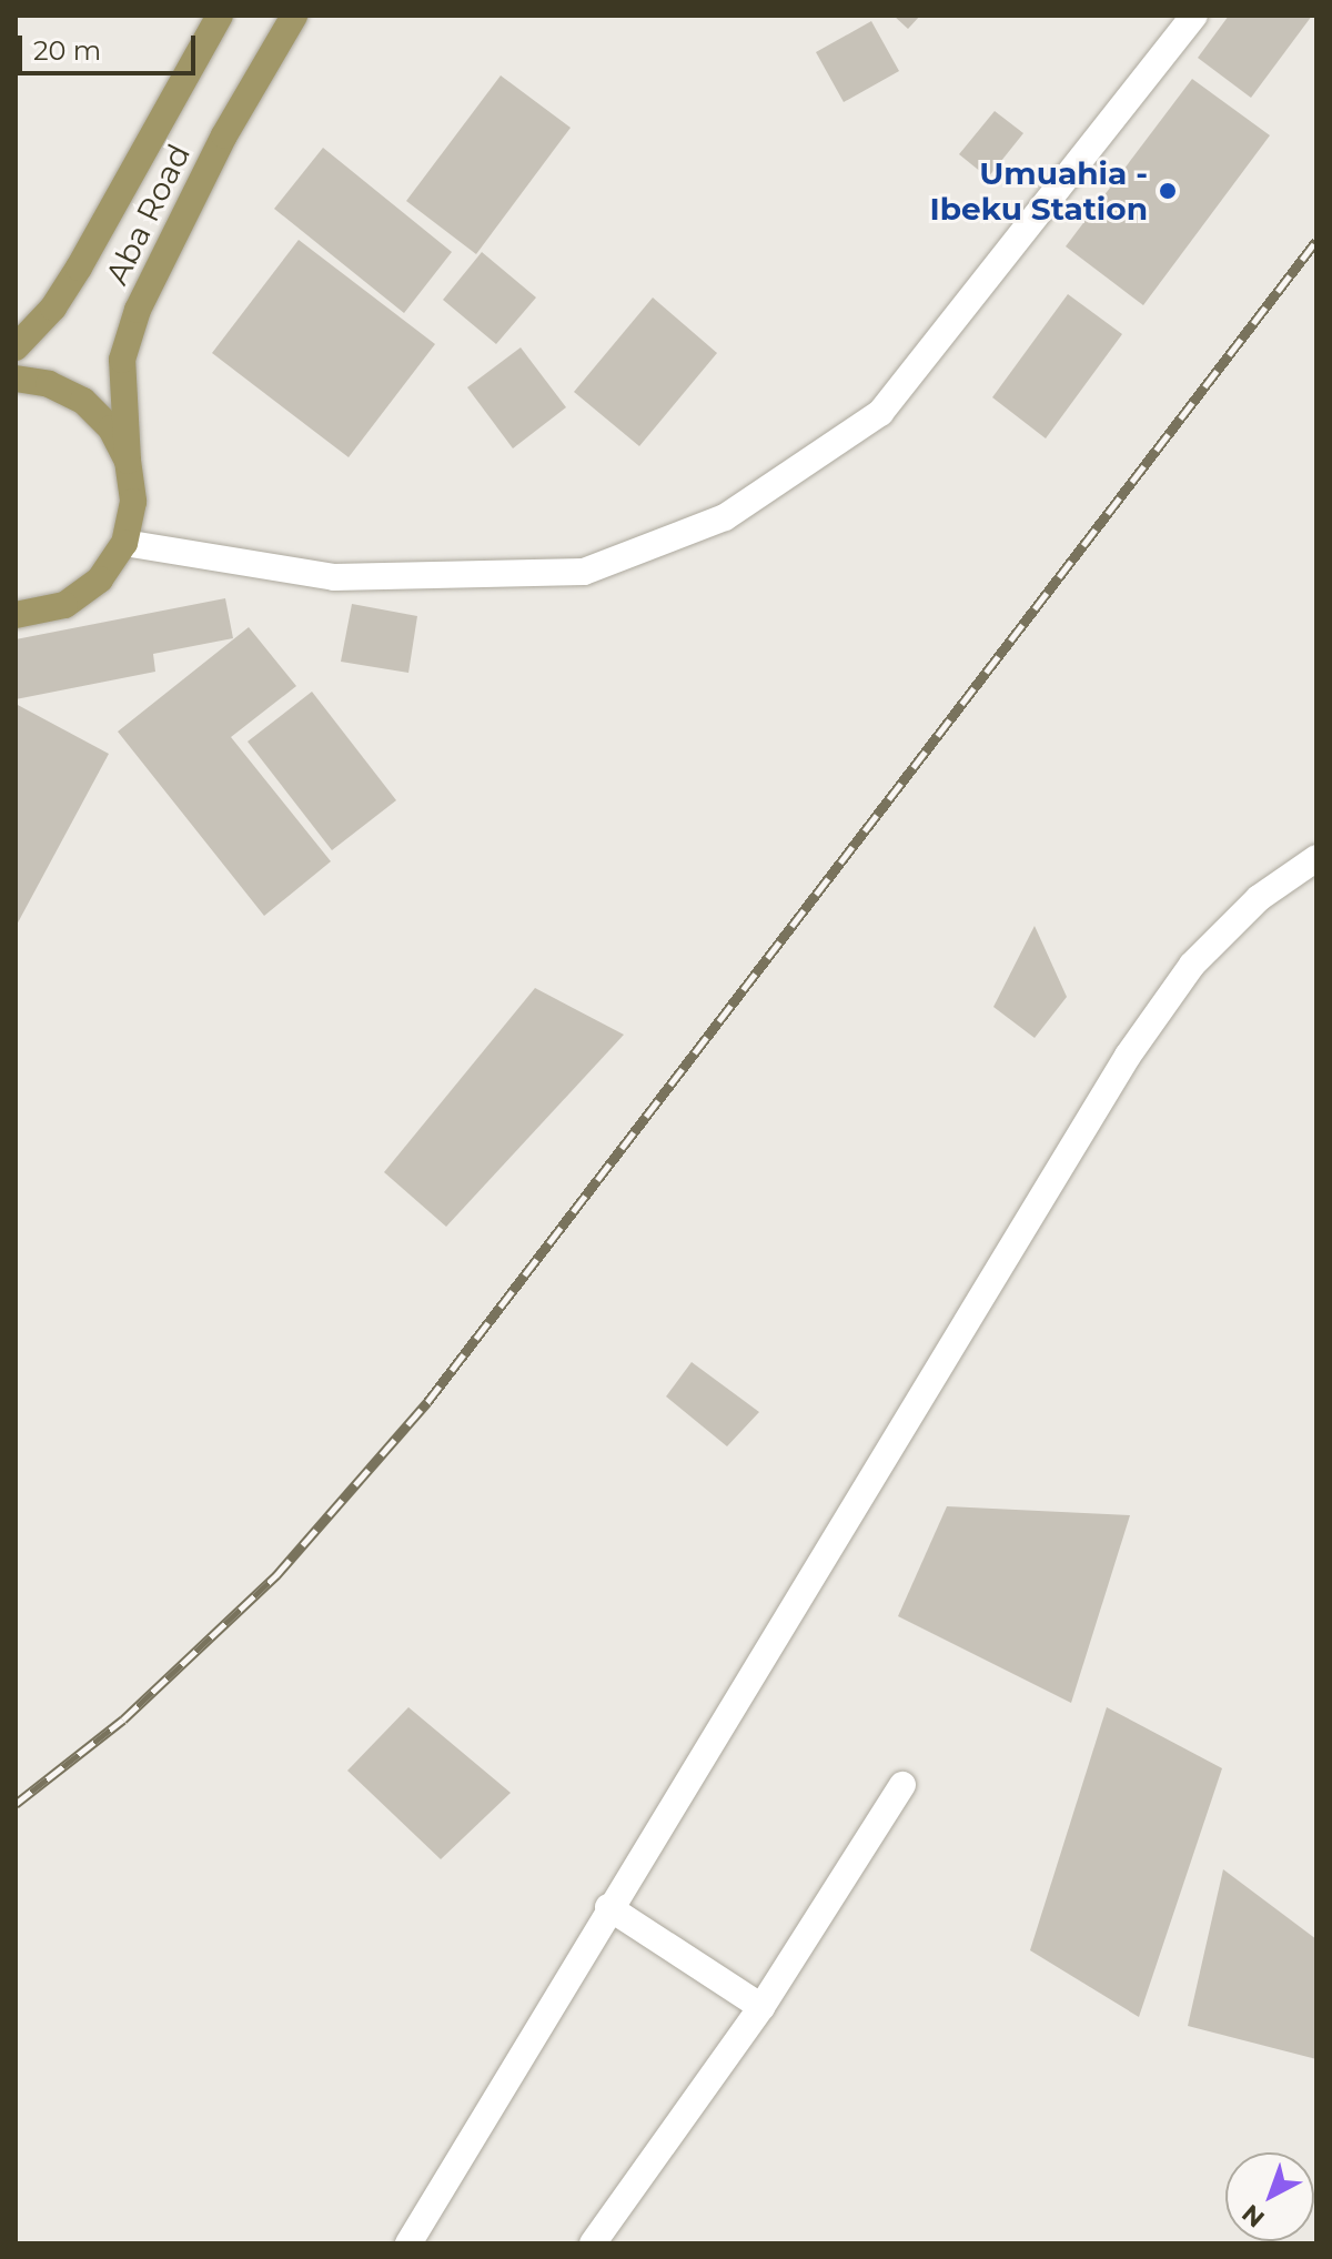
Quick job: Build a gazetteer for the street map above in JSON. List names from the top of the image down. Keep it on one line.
{"streets":{"main road":["Aba Road"]},"places":["Umuahia - Ibeku Station"],"scale_bar":"20 m","north":"bottom left"}
